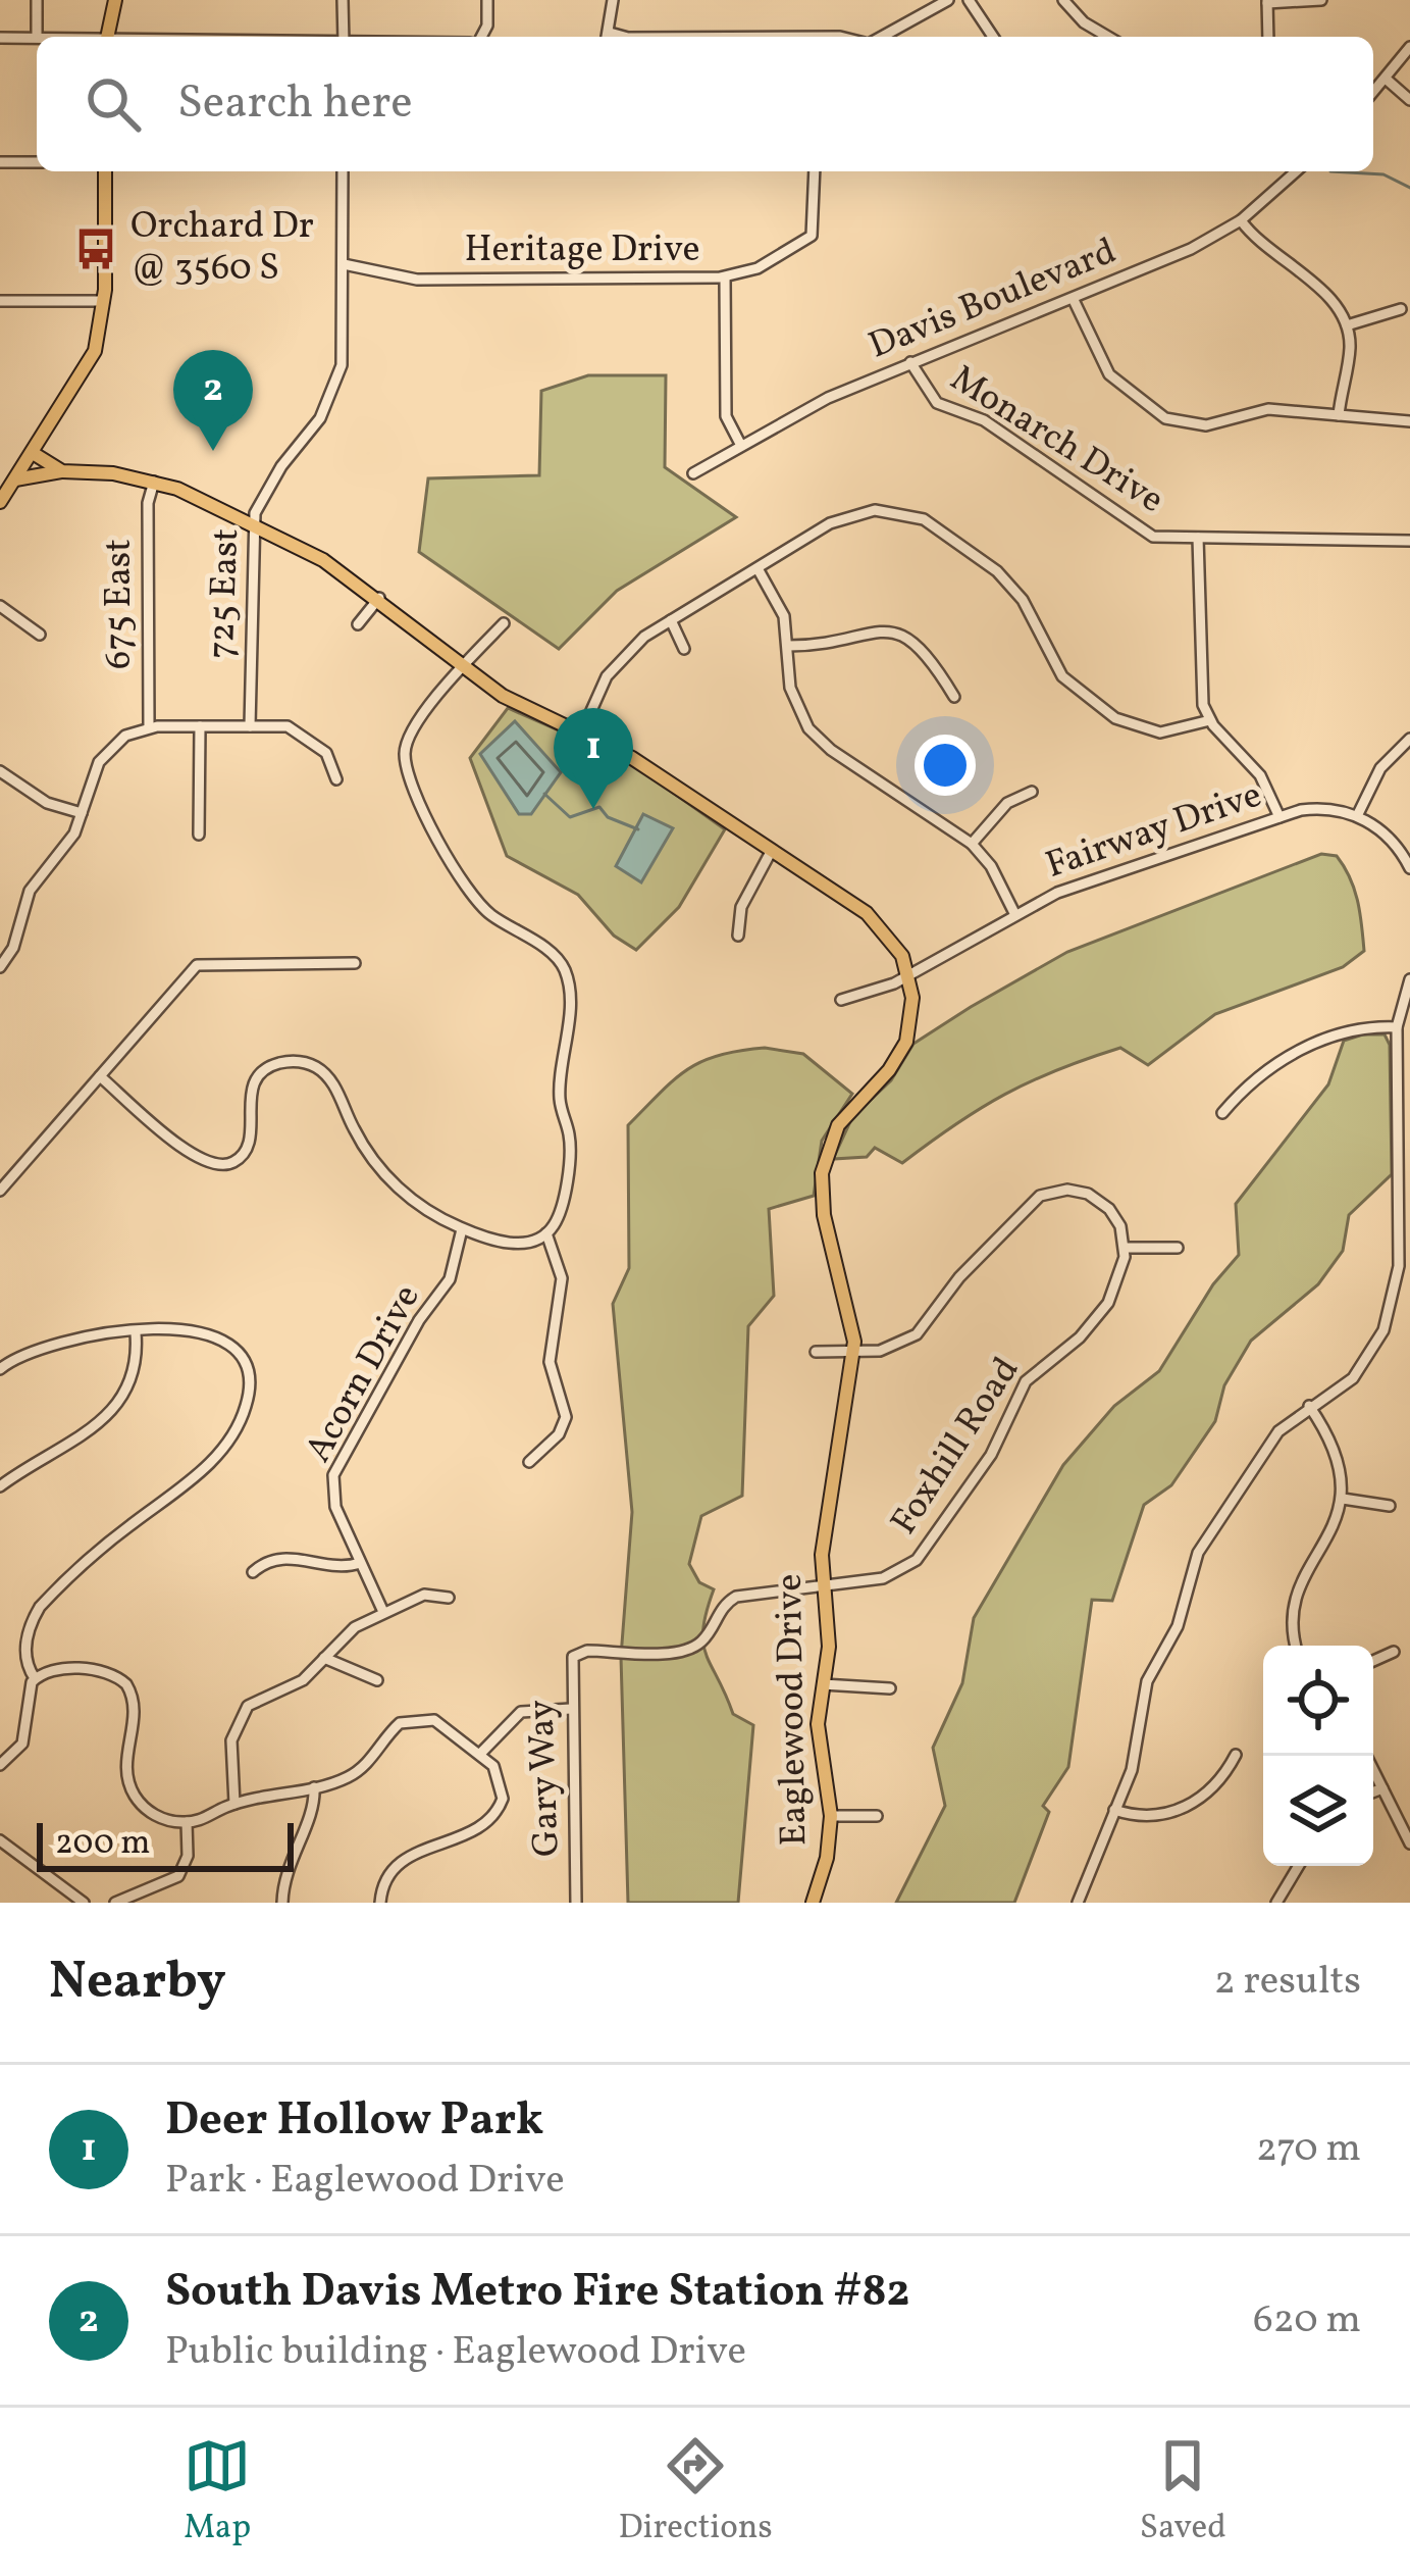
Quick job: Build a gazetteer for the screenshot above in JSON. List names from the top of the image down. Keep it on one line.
{"streets":{"main road":["Eaglewood Drive"],"street":["Heritage Drive","Davis Boulevard","Monarch Drive","725 East","675 East","Fairway Drive","Acorn Drive","Foxhill Road","Gary Way"]},"crossings":[["Heritage Drive","725 East"],["Davis Boulevard","Monarch Drive"],["Fairway Drive","Eaglewood Drive"],["Foxhill Road","Eaglewood Drive"],["Foxhill Road","Gary Way"]],"places":{"bus stop":["Orchard Dr @ 3560 S"]},"scale_bar":"200 m","page":{"search":"Search here","pins":["2","1"],"scale":"200 m","heading":["Nearby","2 results"],"list":[{"mark":"1","name":"Deer Hollow Park","note":"Park · Eaglewood Drive","value":"270 m"},{"mark":"2","name":"South Davis Metro Fire Station #82","note":"Public building · Eaglewood Drive","value":"620 m"}],"nav":["Map","Directions","Saved"]}}
